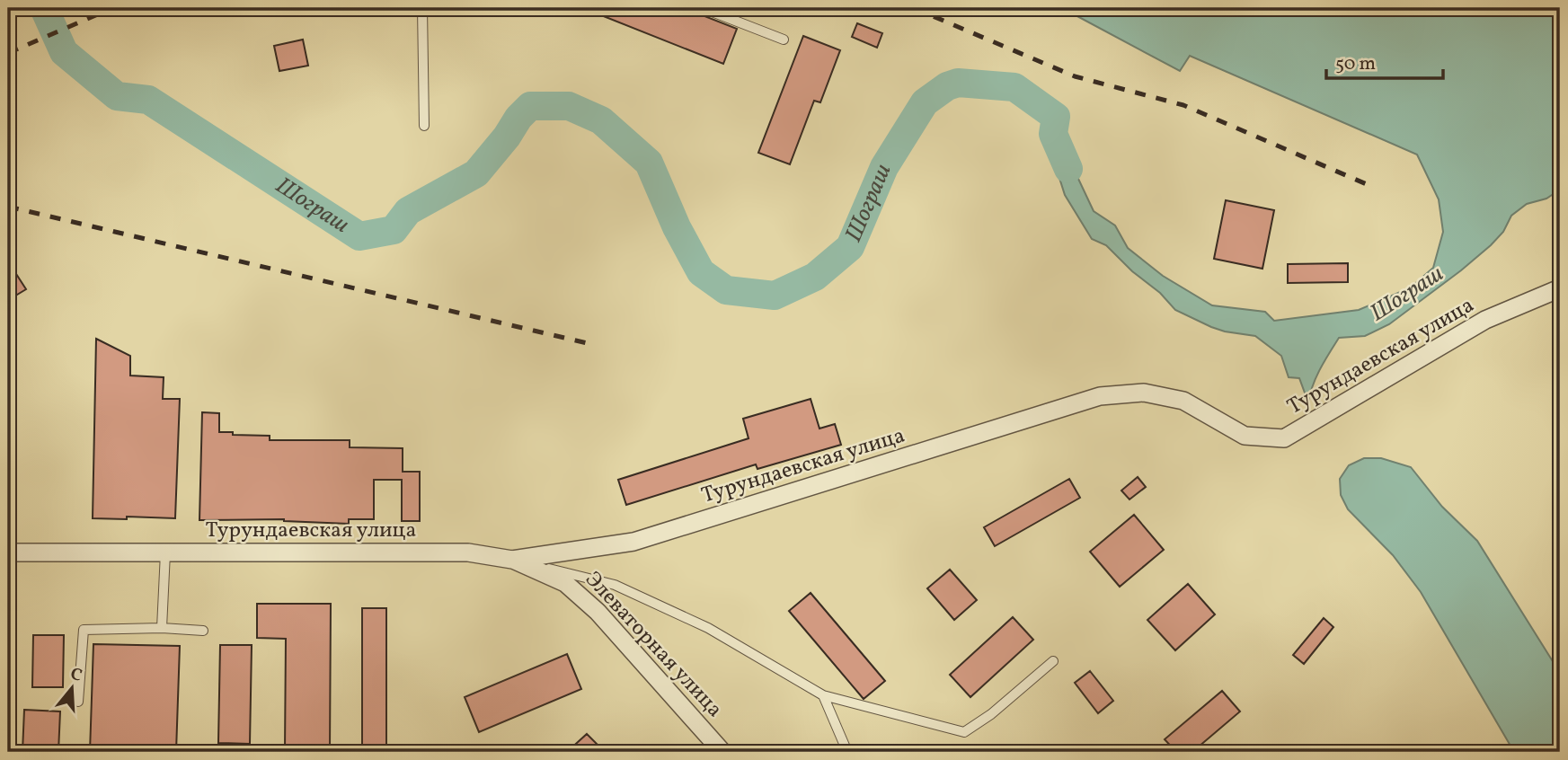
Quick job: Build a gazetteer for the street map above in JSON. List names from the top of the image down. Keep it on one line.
{"streets":{"street":["Турундаевская улица","Элеваторная улица"]},"crossings":[["Турундаевская улица","Элеваторная улица"]],"water":["Шограш"],"scale_bar":"50 m","north":"top"}
